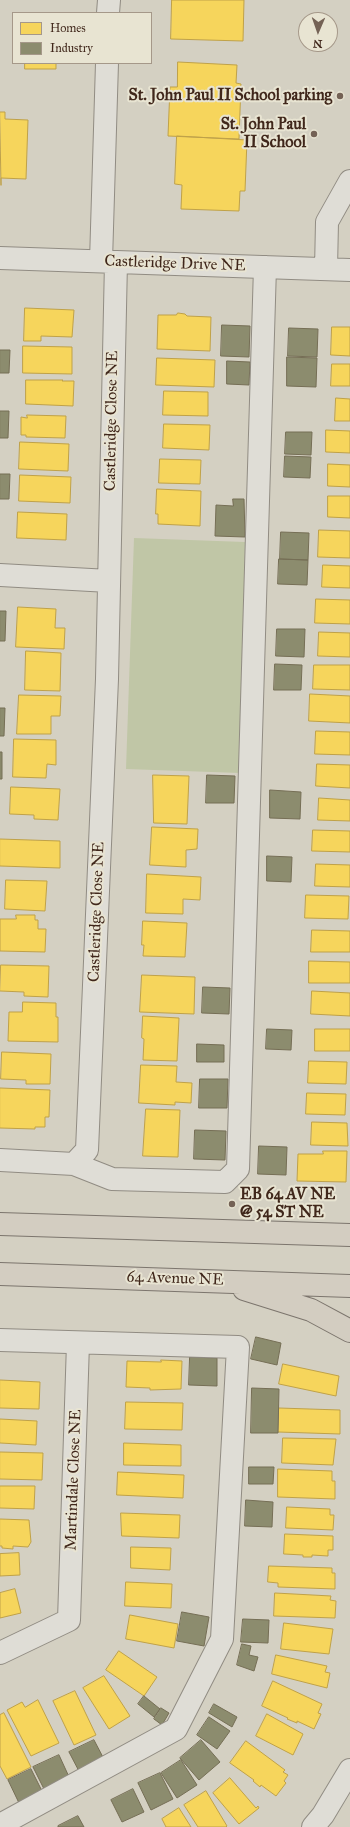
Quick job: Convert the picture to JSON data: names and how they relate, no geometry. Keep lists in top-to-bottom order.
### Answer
{
  "streets": {
    "main road": ["64 Avenue NE"],
    "street": ["Castleridge Drive NE", "Castleridge Close NE", "Martindale Close NE"]
  },
  "crossings": [
    ["Castleridge Drive NE", "Castleridge Close NE"]
  ],
  "places": ["St. John Paul II School parking", "St. John Paul II School", "EB 64 AV NE @ 54 ST NE"],
  "legend": ["Homes", "Industry"],
  "north": "bottom"
}
